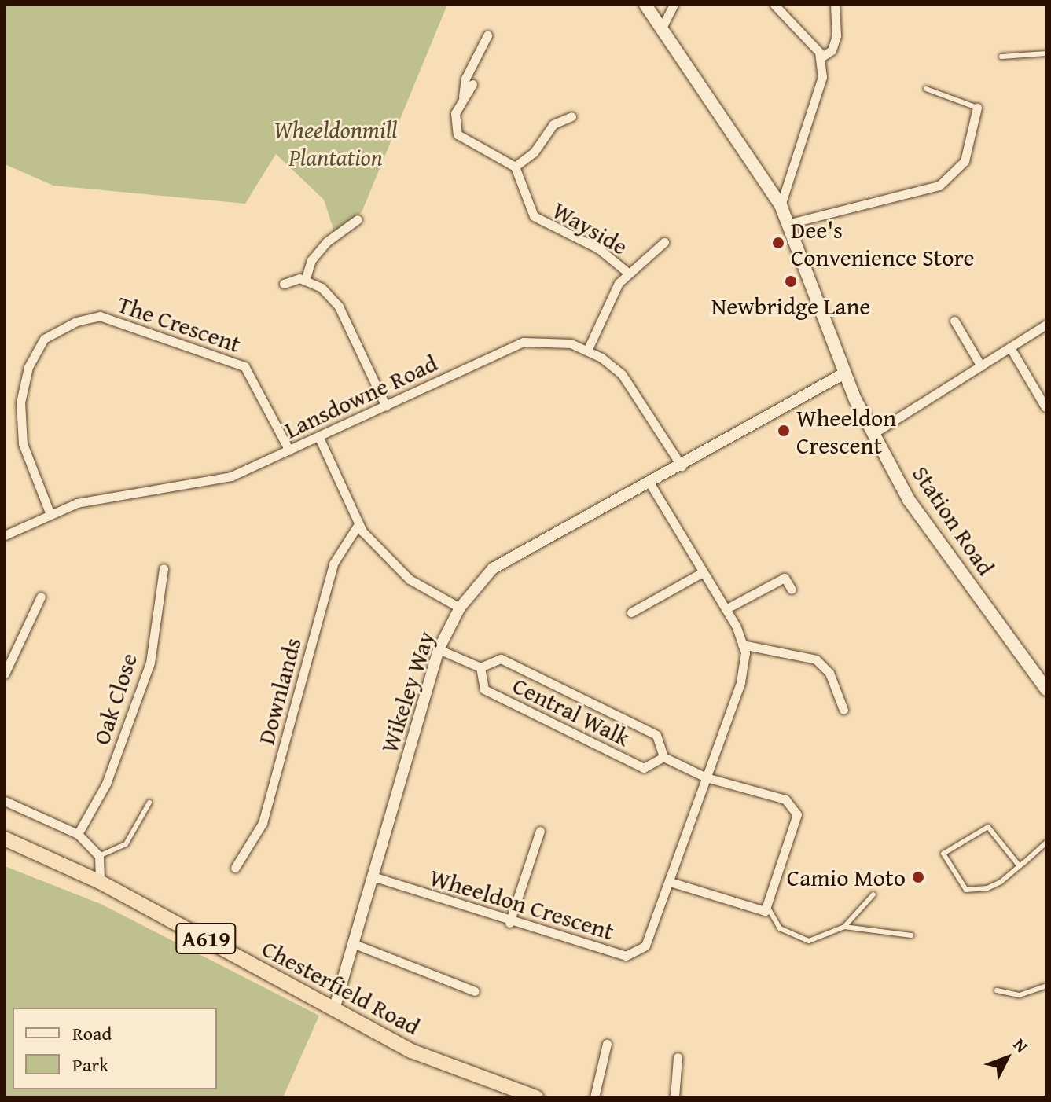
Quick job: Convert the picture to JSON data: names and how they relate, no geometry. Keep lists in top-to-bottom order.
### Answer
{
  "streets": {
    "highway": ["A619", "Chesterfield Road"],
    "main road": ["Station Road"],
    "street": [
      "Wayside",
      "The Crescent",
      "Lansdowne Road",
      "Downlands",
      "Wikeley Way",
      "Oak Close",
      "Central Walk",
      "Wheeldon Crescent"
    ]
  },
  "crossings": [
    ["Wayside", "Lansdowne Road"],
    ["The Crescent", "Lansdowne Road"],
    ["Lansdowne Road", "Wikeley Way"],
    ["Station Road", "Wikeley Way"],
    ["Wikeley Way", "Wheeldon Crescent"],
    ["Wikeley Way", "Chesterfield Road"]
  ],
  "parks": ["Wheeldonmill Plantation"],
  "places": [
    "Dee's Convenience Store",
    "Newbridge Lane",
    "Wheeldon Crescent",
    "Camio Moto"
  ],
  "legend": ["Road", "Park"],
  "north": "top right"
}
